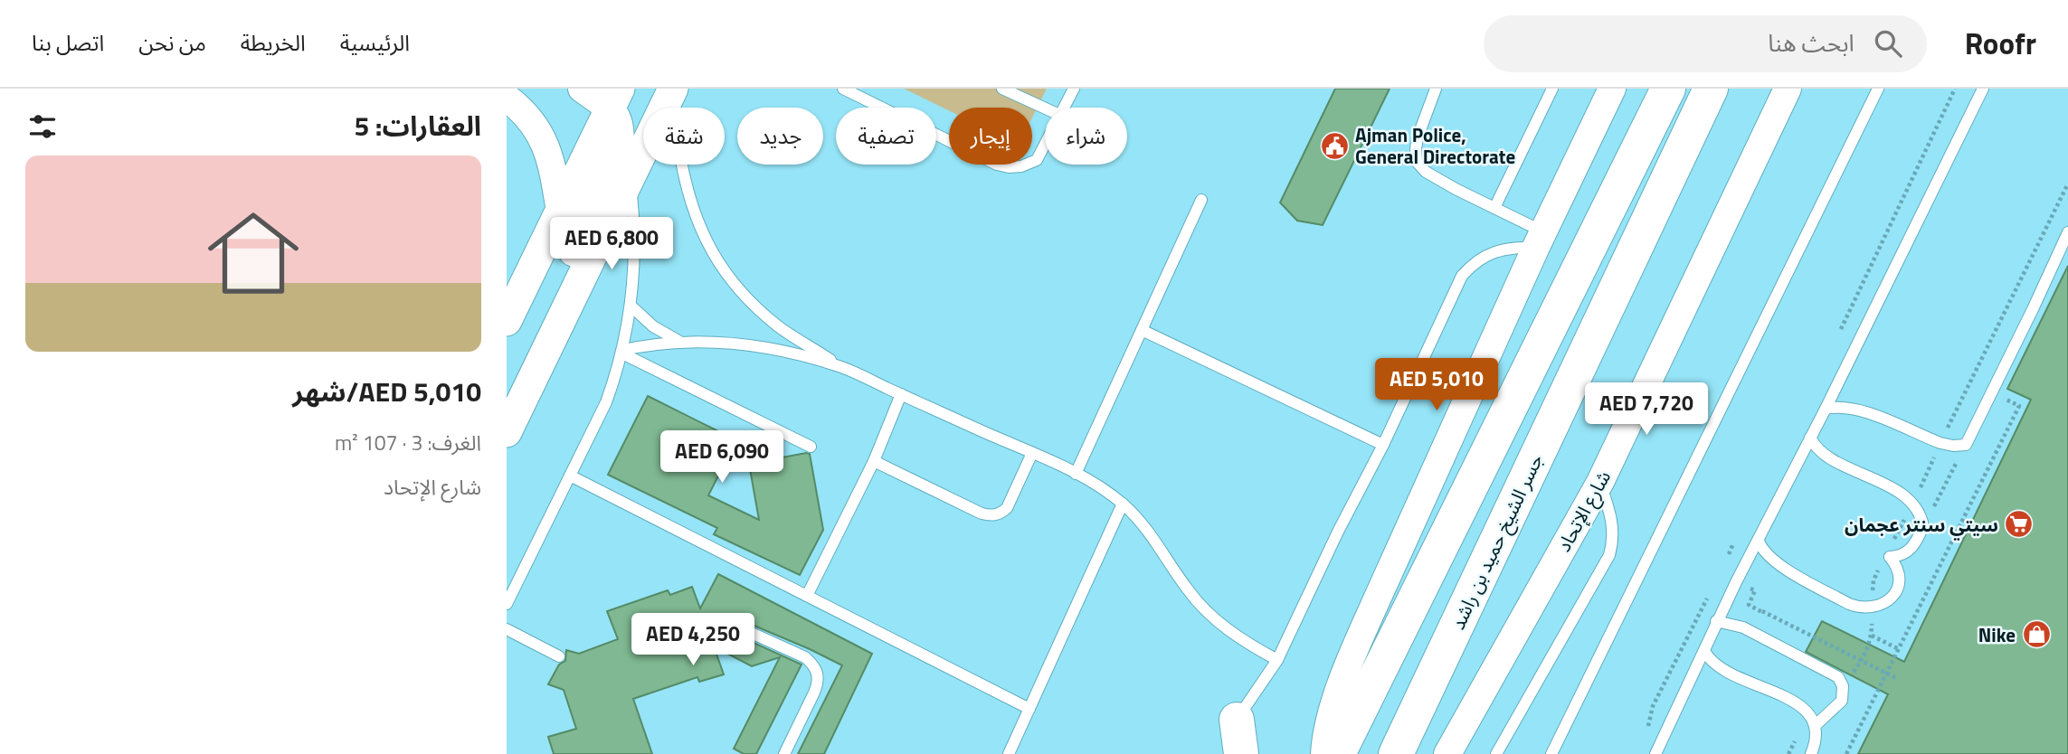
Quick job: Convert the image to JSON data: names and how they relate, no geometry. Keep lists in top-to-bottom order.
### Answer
{
  "streets": {
    "highway": ["جسر الشيخ حميد بن راشد"],
    "street": ["شارع الإتحاد"]
  },
  "places": {
    "public building": ["Ajman Police, General Directorate"],
    "supermarket": ["سيتي سنتر عجمان"],
    "shop": ["Nike"]
  },
  "page": {
    "header": "Roofr",
    "search": "ابحث هنا",
    "nav": [
      "الرئيسية",
      "الخريطة",
      "من نحن",
      "اتصل بنا"
    ],
    "heading": "العقارات: 5",
    "chip": [
      "شراء",
      "إيجار",
      "تصفية",
      "جديد",
      "شقة"
    ],
    "list": [
      {
        "name": "AED 5,010/شهر",
        "note": "الغرف: 3 · 107 m² · شارع الإتحاد"
      }
    ],
    "price": [
      "AED 6,800",
      "AED 5,010",
      "AED 7,720",
      "AED 6,090",
      "AED 4,250"
    ]
  }
}
